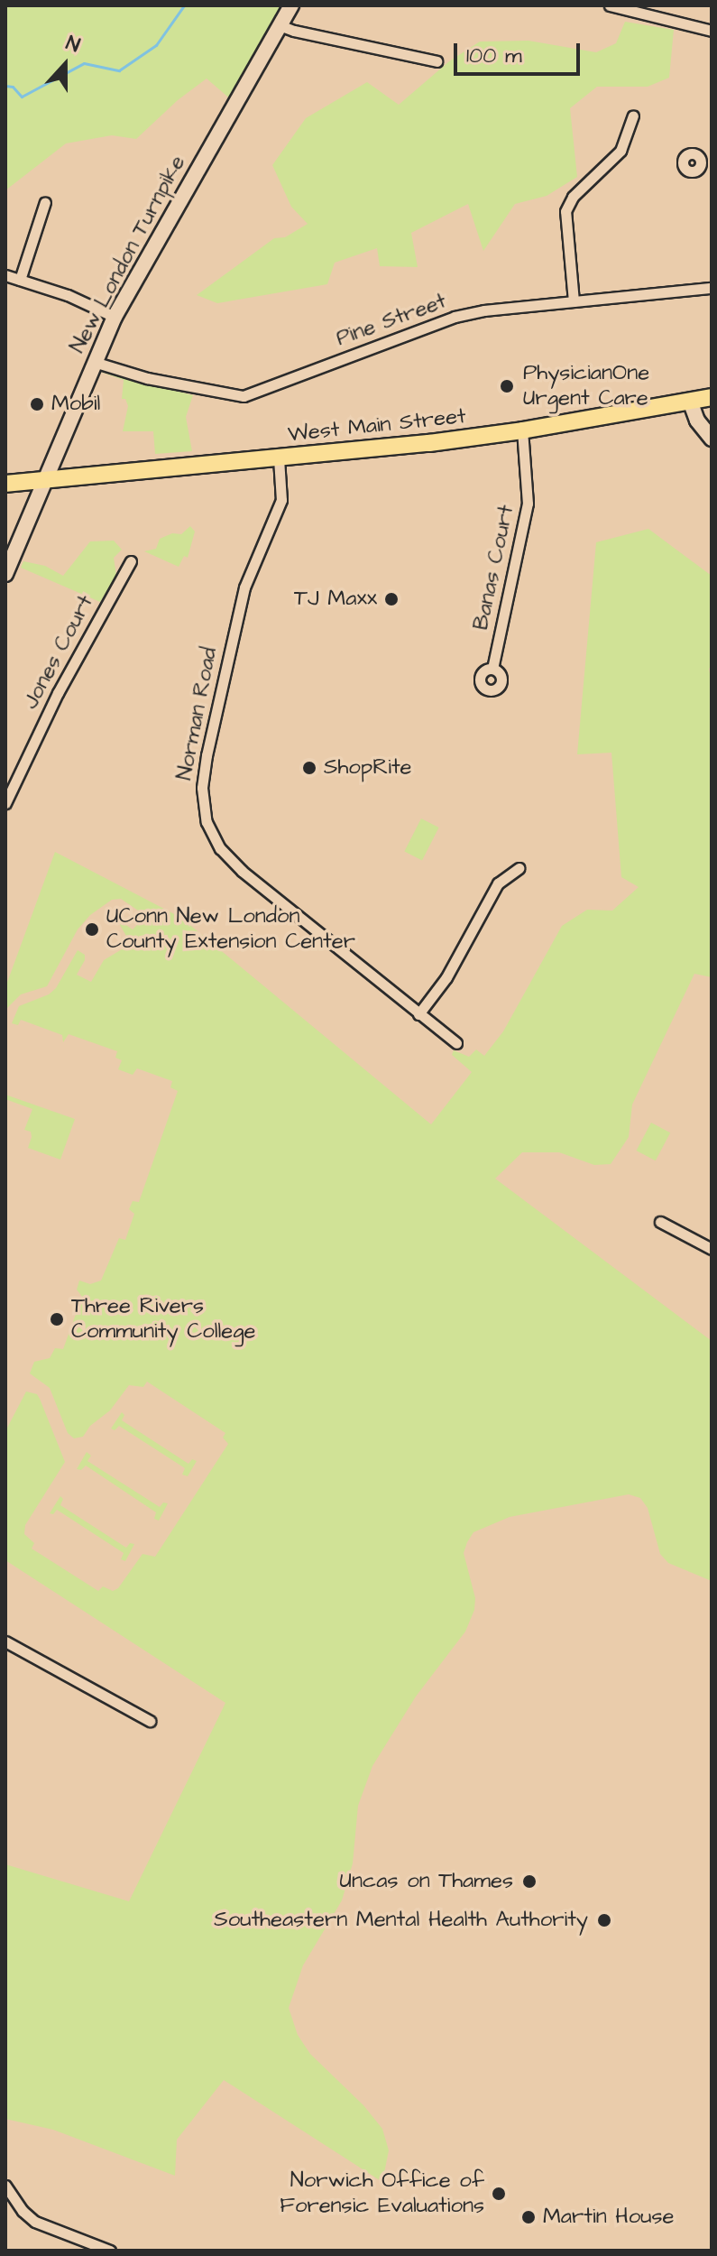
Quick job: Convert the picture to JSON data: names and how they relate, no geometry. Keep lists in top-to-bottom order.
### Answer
{
  "streets": {
    "main road": ["New London Turnpike", "West Main Street"],
    "street": [
      "Pine Street",
      "Banas Court",
      "Jones Court",
      "Norman Road"
    ]
  },
  "crossings": [
    ["New London Turnpike", "Pine Street"],
    ["New London Turnpike", "West Main Street"],
    ["West Main Street", "Banas Court"],
    ["West Main Street", "Norman Road"]
  ],
  "places": [
    "PhysicianOne Urgent Care",
    "Mobil",
    "TJ Maxx",
    "ShopRite",
    "UConn New London County Extension Center",
    "Three Rivers Community College",
    "Uncas on Thames",
    "Southeastern Mental Health Authority",
    "Norwich Office of Forensic Evaluations",
    "Martin House"
  ],
  "scale_bar": "100 m",
  "north": "top"
}
